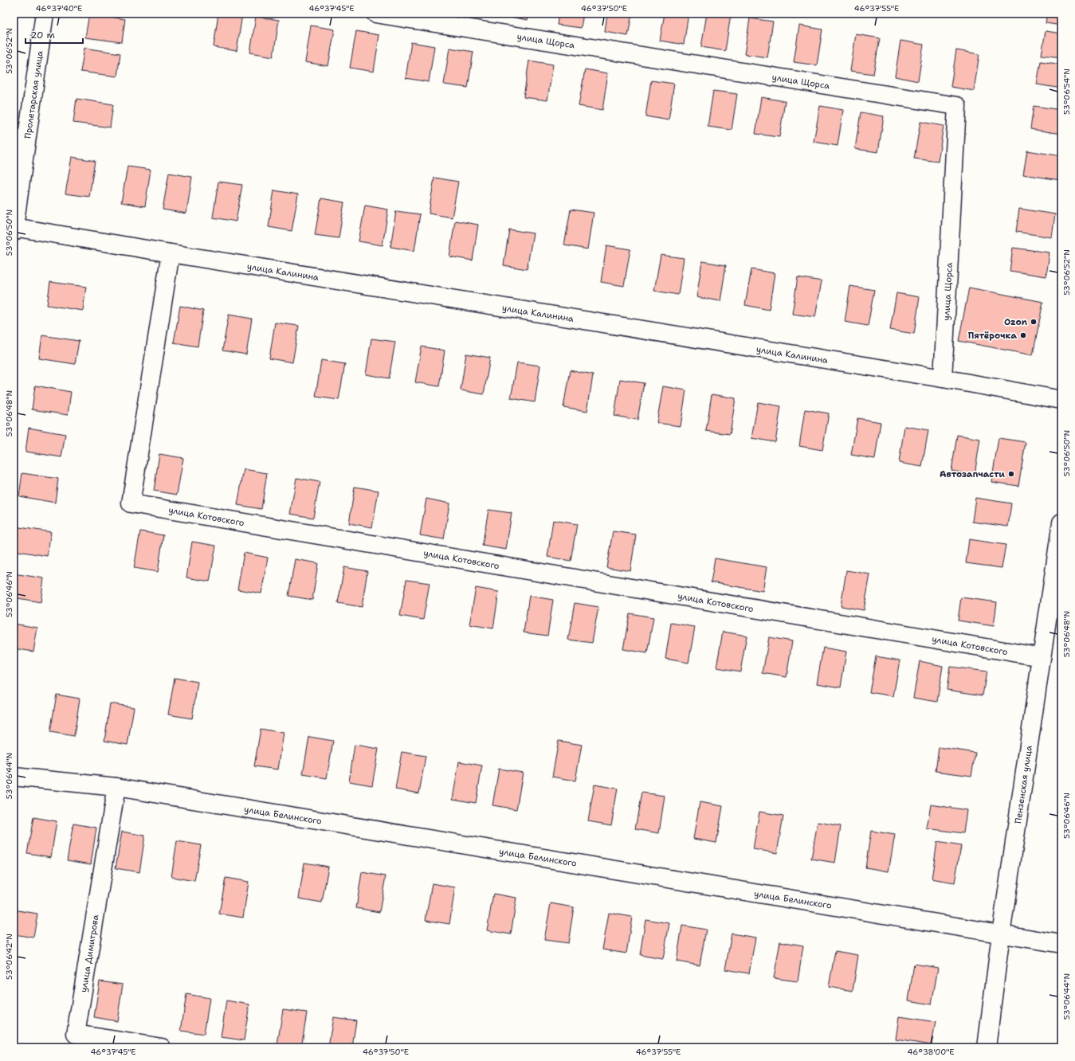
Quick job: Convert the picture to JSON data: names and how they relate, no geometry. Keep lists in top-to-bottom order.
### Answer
{
  "streets": {
    "street": [
      "улица Щорса",
      "Пролетарская улица",
      "улица Калинина",
      "улица Котовского",
      "Пензенская улица",
      "улица Белинского",
      "улица Димитрова"
    ]
  },
  "crossings": [
    ["улица Щорса", "улица Калинина"],
    ["Пролетарская улица", "улица Калинина"],
    ["улица Калинина", "улица Котовского"],
    ["улица Котовского", "Пензенская улица"],
    ["Пензенская улица", "улица Белинского"],
    ["улица Белинского", "улица Димитрова"]
  ],
  "places": ["Ozon", "Пятёрочка", "Автозапчасти"],
  "scale_bar": "20 m",
  "coordinates": [
    "46°37'40\"E",
    "46°37'45\"E",
    "46°37'50\"E",
    "46°37'55\"E",
    "53°06'52\"N",
    "53°06'54\"N",
    "53°06'50\"N",
    "53°06'48\"N",
    "53°06'46\"N",
    "53°06'44\"N",
    "53°06'42\"N",
    "46°38'00\"E"
  ]
}
